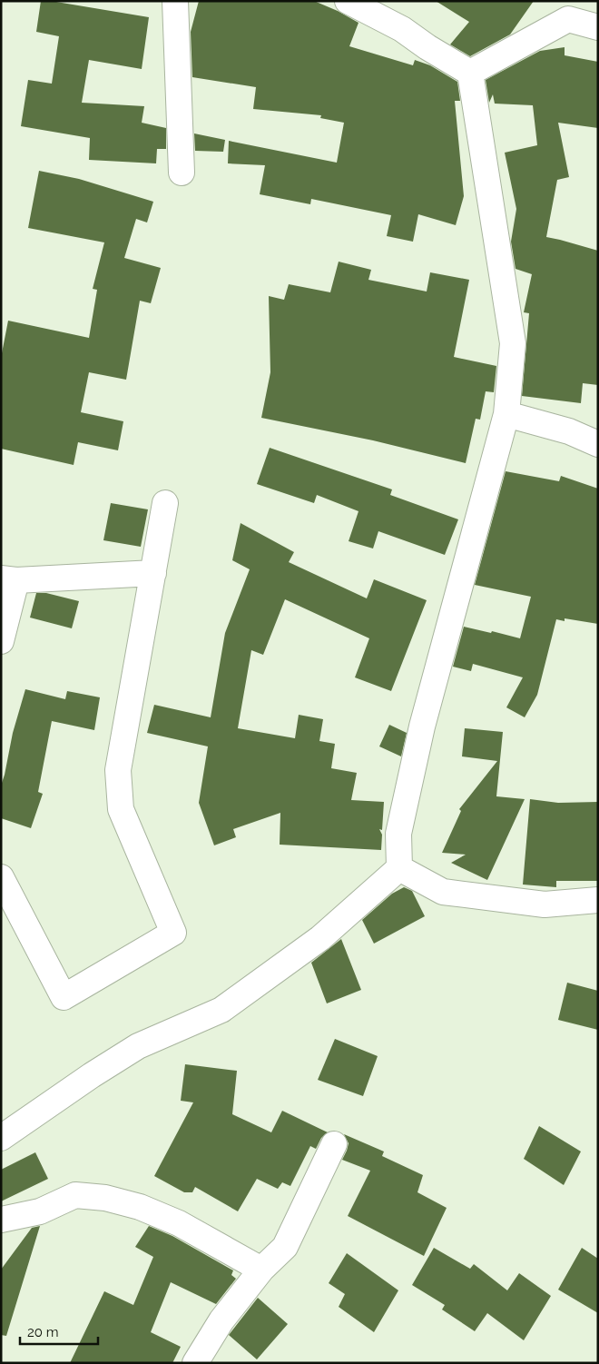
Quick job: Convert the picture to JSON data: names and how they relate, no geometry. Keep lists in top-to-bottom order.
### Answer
{
  "scale_bar": "20 m"
}
